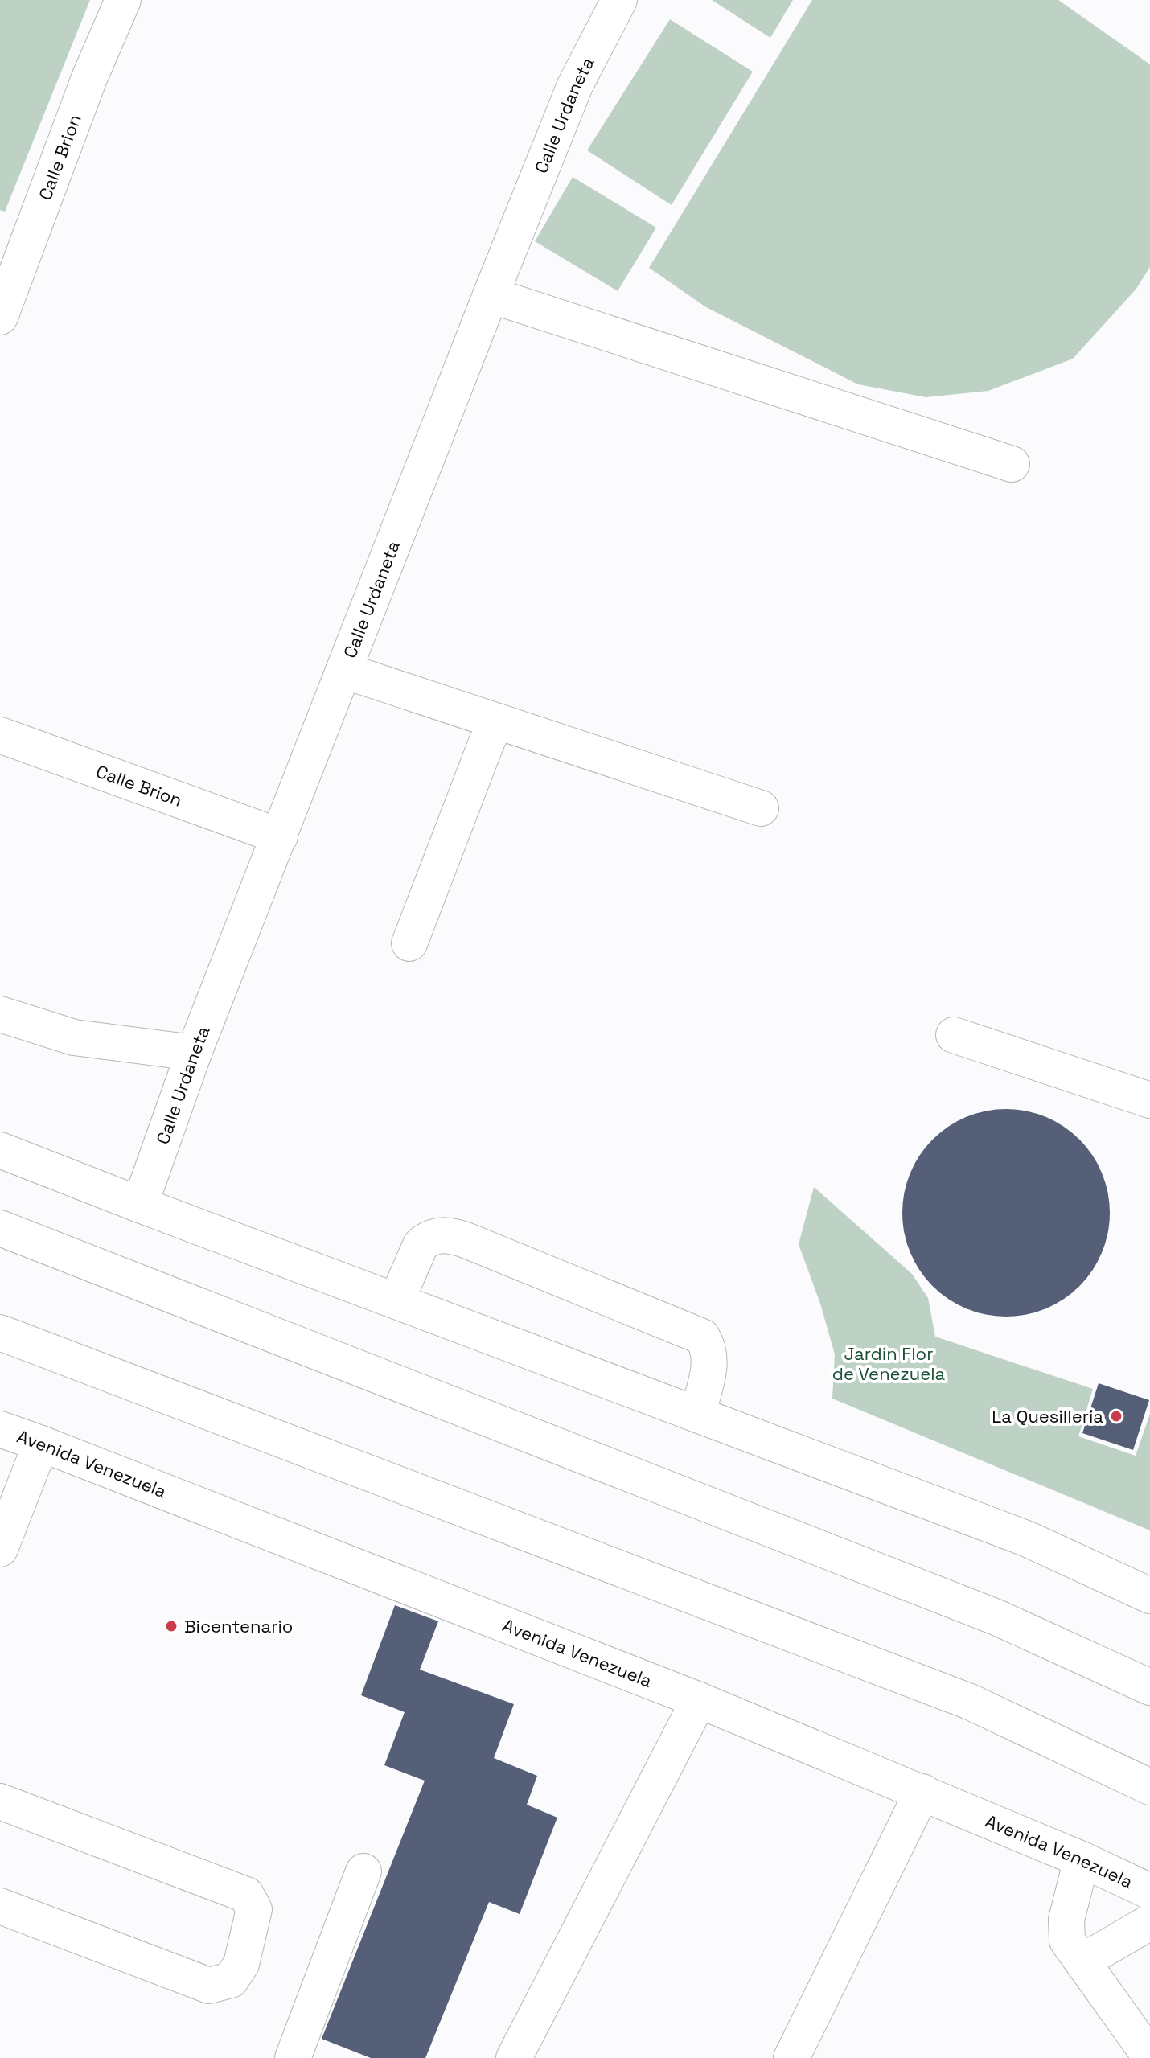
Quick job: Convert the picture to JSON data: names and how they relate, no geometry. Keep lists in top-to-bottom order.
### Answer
{
  "streets": {
    "street": ["Calle Urdaneta", "Calle Brion", "Avenida Venezuela"]
  },
  "crossings": [
    ["Calle Urdaneta", "Calle Brion"]
  ],
  "parks": ["Jardin Flor de Venezuela"],
  "places": ["La Quesilleria", "Bicentenario"]
}
